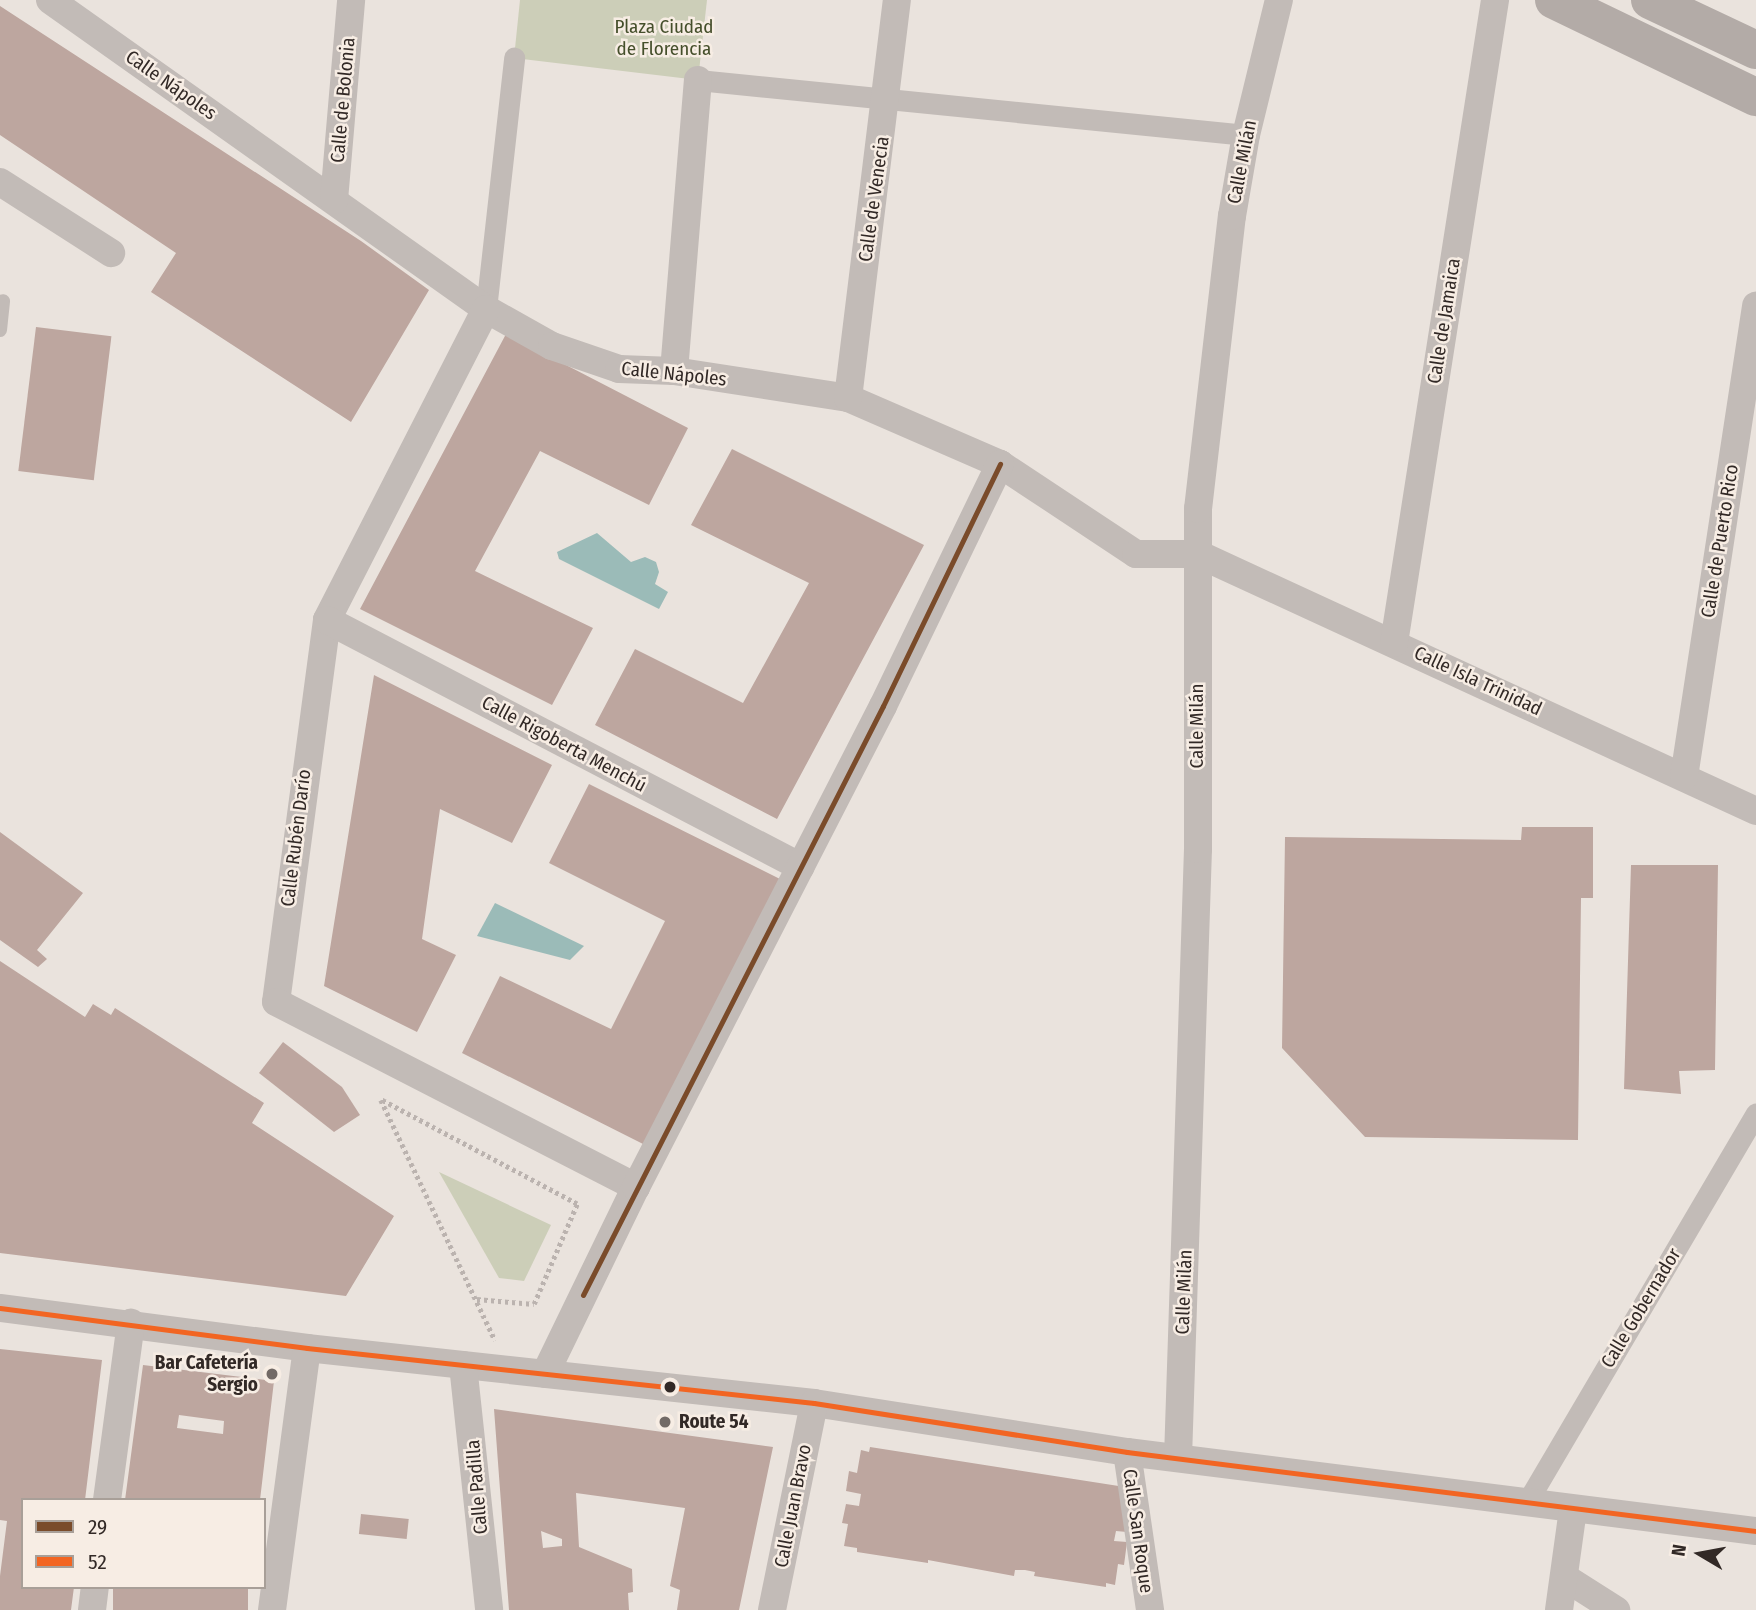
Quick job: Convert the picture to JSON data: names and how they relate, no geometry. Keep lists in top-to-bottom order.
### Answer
{
  "streets": {
    "street": [
      "Calle Nápoles",
      "Calle de Bolonia",
      "Calle Milán",
      "Calle de Venecia",
      "Calle de Jamaica",
      "Calle de Puerto Rico",
      "Calle Isla Trinidad",
      "Calle Rigoberta Menchú",
      "Calle Rubén Darío",
      "Calle Gobernador",
      "Calle Padilla",
      "Calle Juan Bravo",
      "Calle San Roque"
    ]
  },
  "crossings": [
    ["Calle Nápoles", "Calle de Bolonia"],
    ["Calle Nápoles", "Calle Milán"],
    ["Calle Nápoles", "Calle de Venecia"],
    ["Calle Nápoles", "Calle Isla Trinidad"],
    ["Calle Nápoles", "Calle Rubén Darío"],
    ["Calle Milán", "Calle Isla Trinidad"],
    ["Calle de Jamaica", "Calle Isla Trinidad"],
    ["Calle de Puerto Rico", "Calle Isla Trinidad"],
    ["Calle Rigoberta Menchú", "Calle Rubén Darío"]
  ],
  "parks": ["Plaza Ciudad de Florencia"],
  "places": ["Bar Cafetería Sergio", "Route 54"],
  "lines": ["transit line 29", "transit line 52"],
  "legend": ["29", "52"],
  "north": "left"
}
